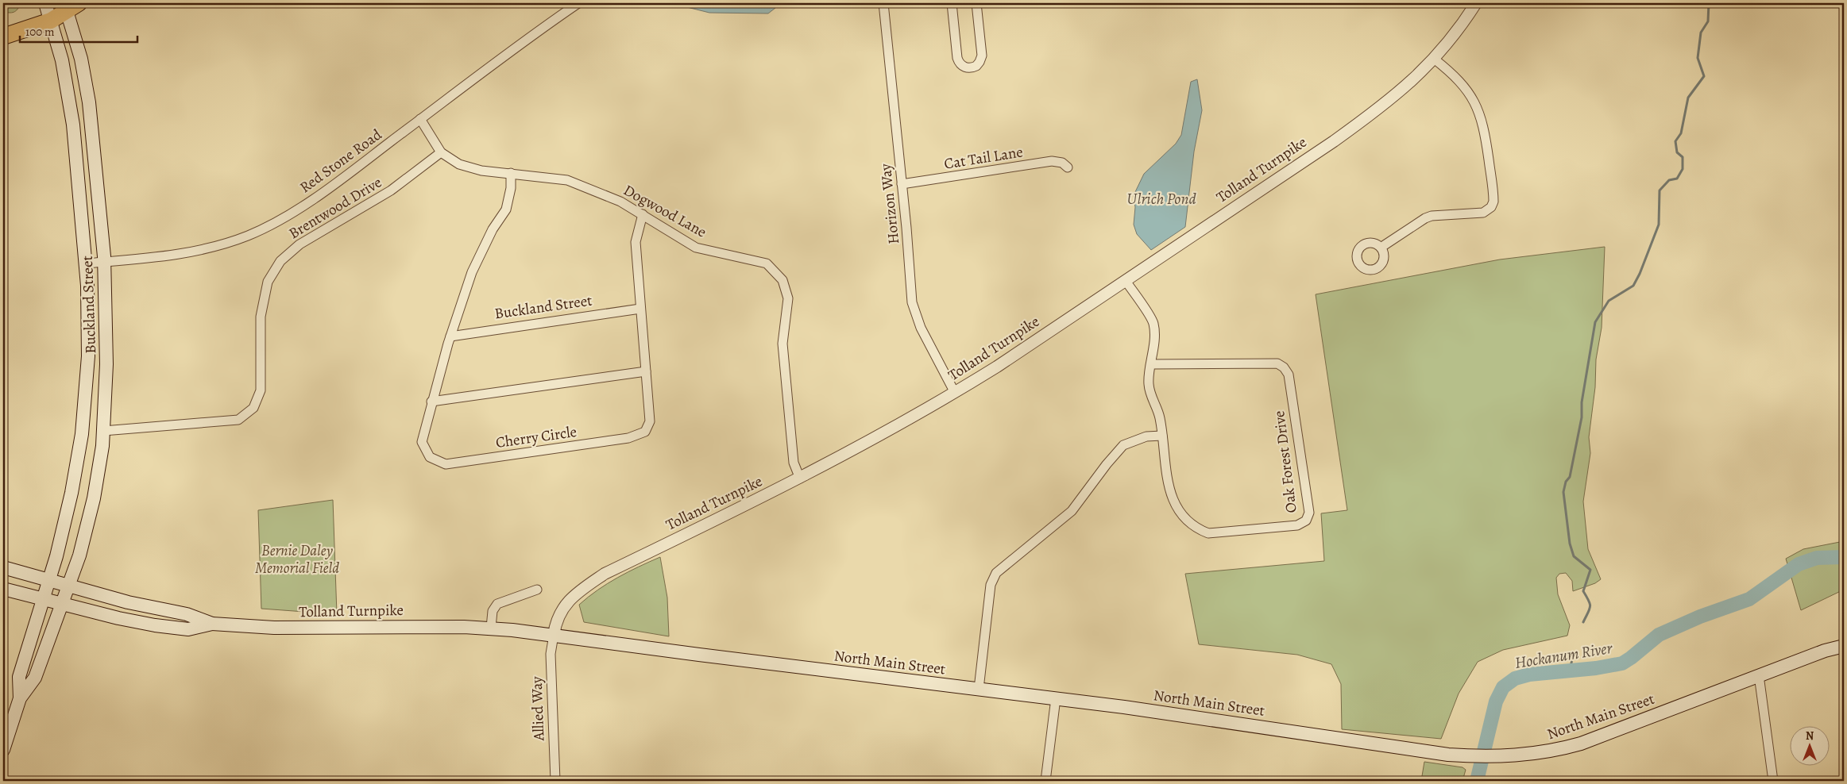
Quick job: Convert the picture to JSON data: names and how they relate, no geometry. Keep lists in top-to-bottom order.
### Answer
{
  "streets": {
    "main road": ["Tolland Turnpike", "Buckland Street", "North Main Street"],
    "street": [
      "Cat Tail Lane",
      "Red Stone Road",
      "Horizon Way",
      "Brentwood Drive",
      "Dogwood Lane",
      "Cherry Circle",
      "Oak Forest Drive",
      "Allied Way"
    ]
  },
  "crossings": [
    ["Cat Tail Lane", "Horizon Way"],
    ["Red Stone Road", "Dogwood Lane"],
    ["Red Stone Road", "Buckland Street"],
    ["Tolland Turnpike", "Horizon Way"],
    ["Tolland Turnpike", "Dogwood Lane"],
    ["Tolland Turnpike", "Buckland Street"],
    ["Tolland Turnpike", "Oak Forest Drive"],
    ["Tolland Turnpike", "North Main Street"],
    ["Tolland Turnpike", "Allied Way"],
    ["Brentwood Drive", "Dogwood Lane"],
    ["Brentwood Drive", "Buckland Street"],
    ["Dogwood Lane", "Cherry Circle"],
    ["Buckland Street", "Cherry Circle"],
    ["North Main Street", "Allied Way"]
  ],
  "water": ["Ulrich Pond", "Hockanum River"],
  "parks": ["Bernie Daley Memorial Field"],
  "scale_bar": "100 m",
  "north": "top"
}
